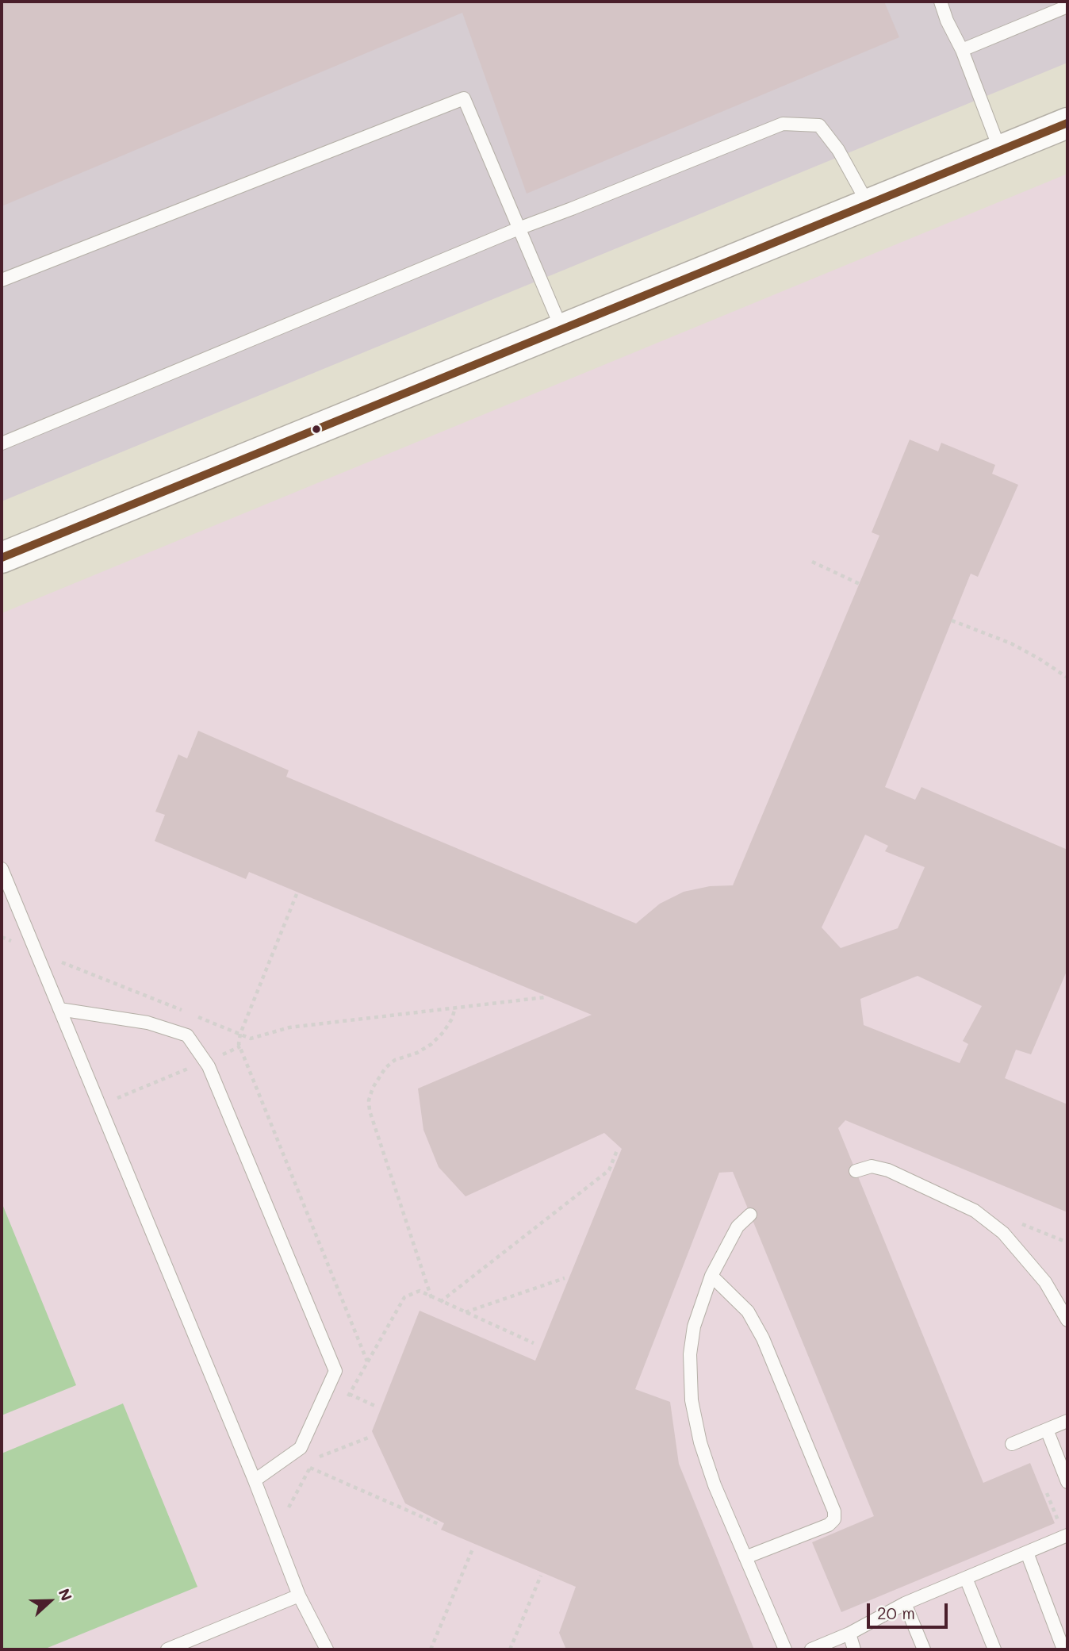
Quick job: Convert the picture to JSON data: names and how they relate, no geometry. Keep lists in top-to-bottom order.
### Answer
{
  "scale_bar": "20 m",
  "north": "right"
}
